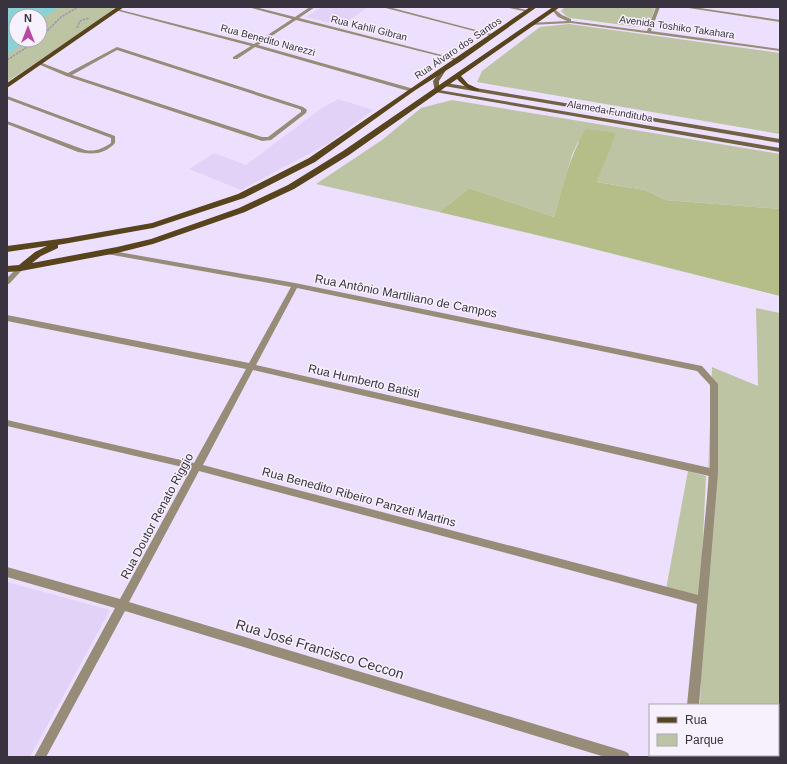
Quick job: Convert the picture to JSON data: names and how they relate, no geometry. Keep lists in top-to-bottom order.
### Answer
{
  "streets": {
    "main road": ["Rua Álvaro dos Santos", "Alameda Fundituba"],
    "street": [
      "Avenida Toshiko Takahara",
      "Rua Kahlil Gibran",
      "Rua Benedito Narezzi",
      "Rua Antônio Martiliano de Campos",
      "Rua Humberto Batisti",
      "Rua Benedito Ribeiro Panzeti Martins",
      "Rua Doutor Renato Riggio",
      "Rua José Francisco Ceccon"
    ]
  },
  "crossings": [
    ["Rua Kahlil Gibran", "Rua Álvaro dos Santos"],
    ["Rua Benedito Narezzi", "Rua Álvaro dos Santos"],
    ["Rua Antônio Martiliano de Campos", "Rua Humberto Batisti"],
    ["Rua Antônio Martiliano de Campos", "Rua Doutor Renato Riggio"],
    ["Rua Humberto Batisti", "Rua Doutor Renato Riggio"],
    ["Rua Benedito Ribeiro Panzeti Martins", "Rua Doutor Renato Riggio"],
    ["Rua Doutor Renato Riggio", "Rua José Francisco Ceccon"]
  ],
  "legend": ["Rua", "Parque"],
  "north": "top"
}
